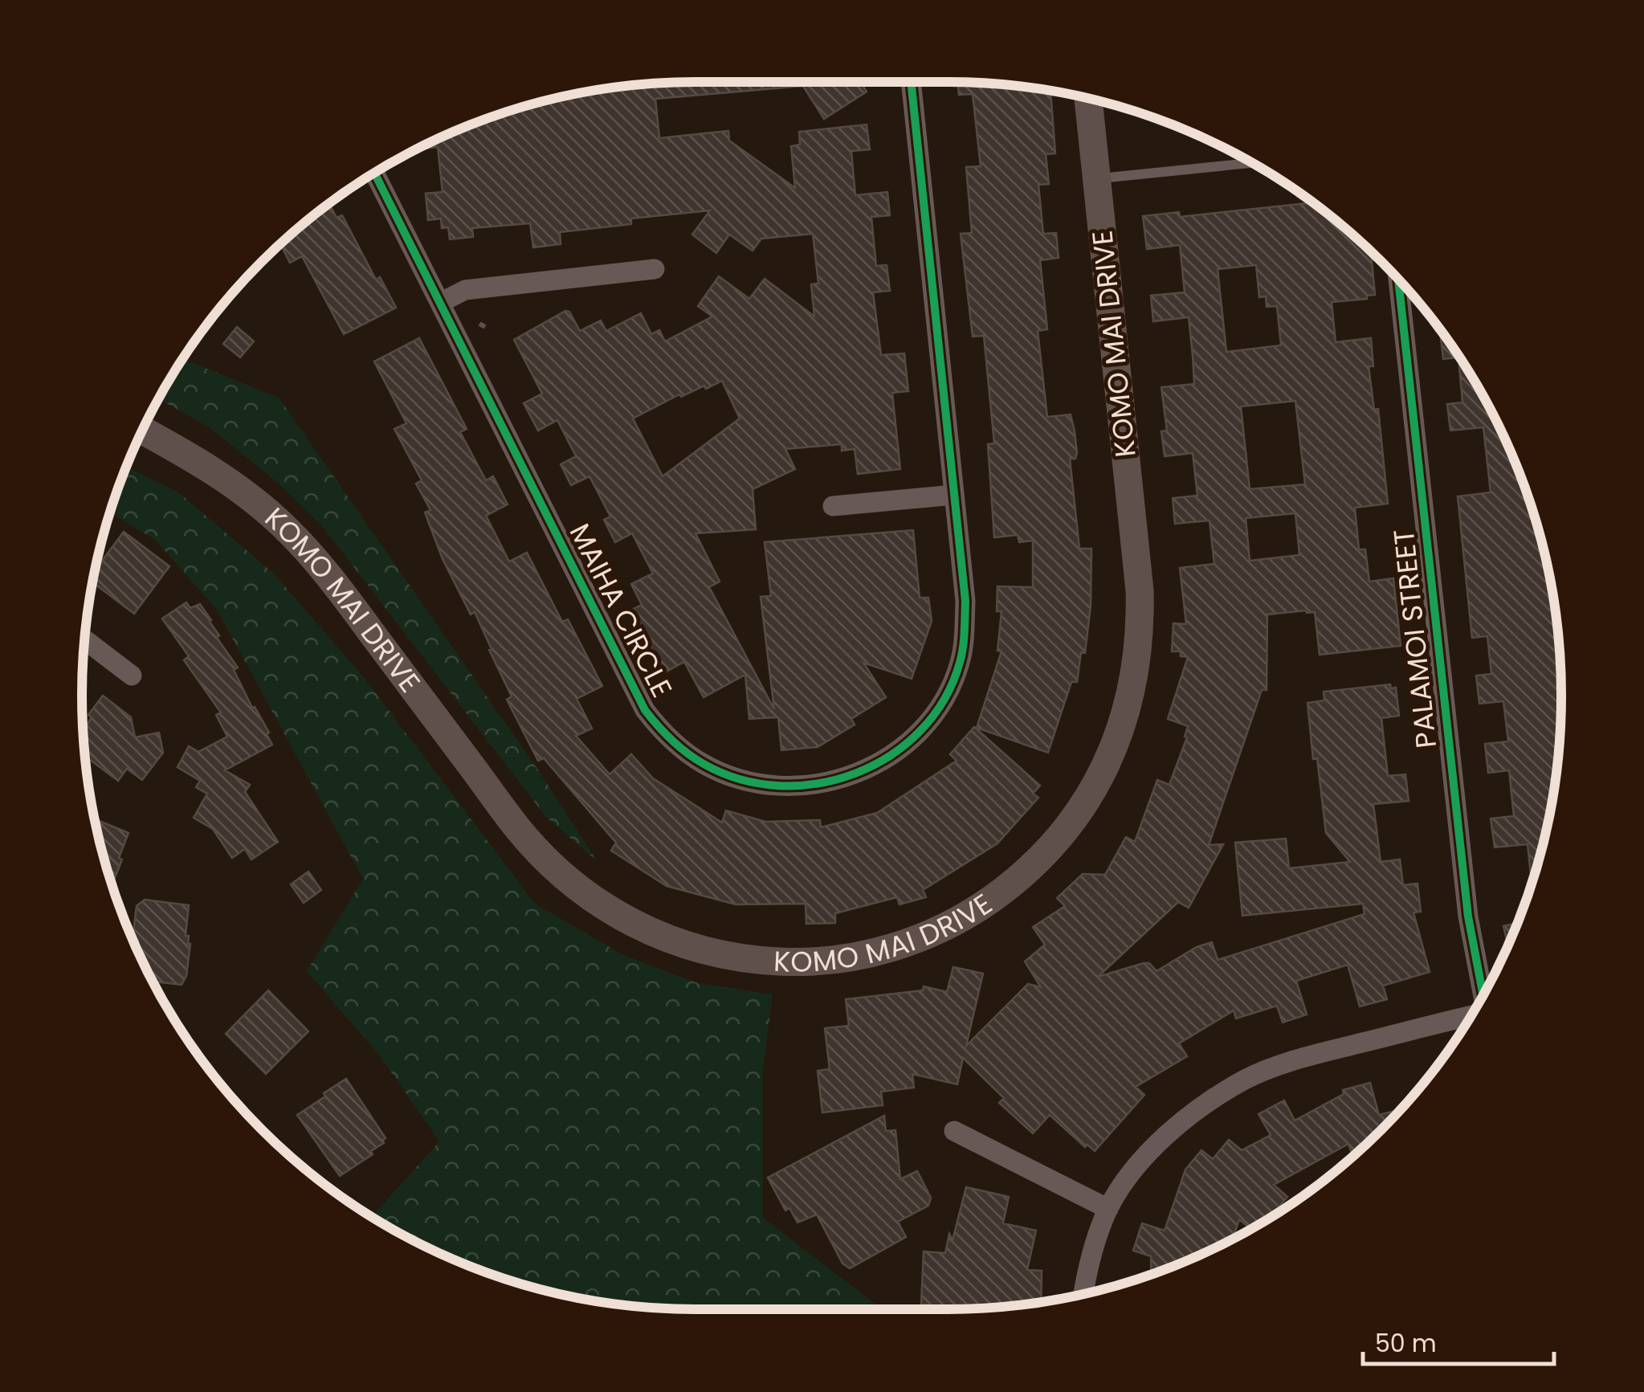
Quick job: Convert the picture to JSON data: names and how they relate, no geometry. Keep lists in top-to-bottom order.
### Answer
{
  "streets": {
    "main road": ["KOMO MAI DRIVE"],
    "street": ["MAIHA CIRCLE", "PALAMOI STREET"]
  },
  "scale_bar": "50 m"
}
